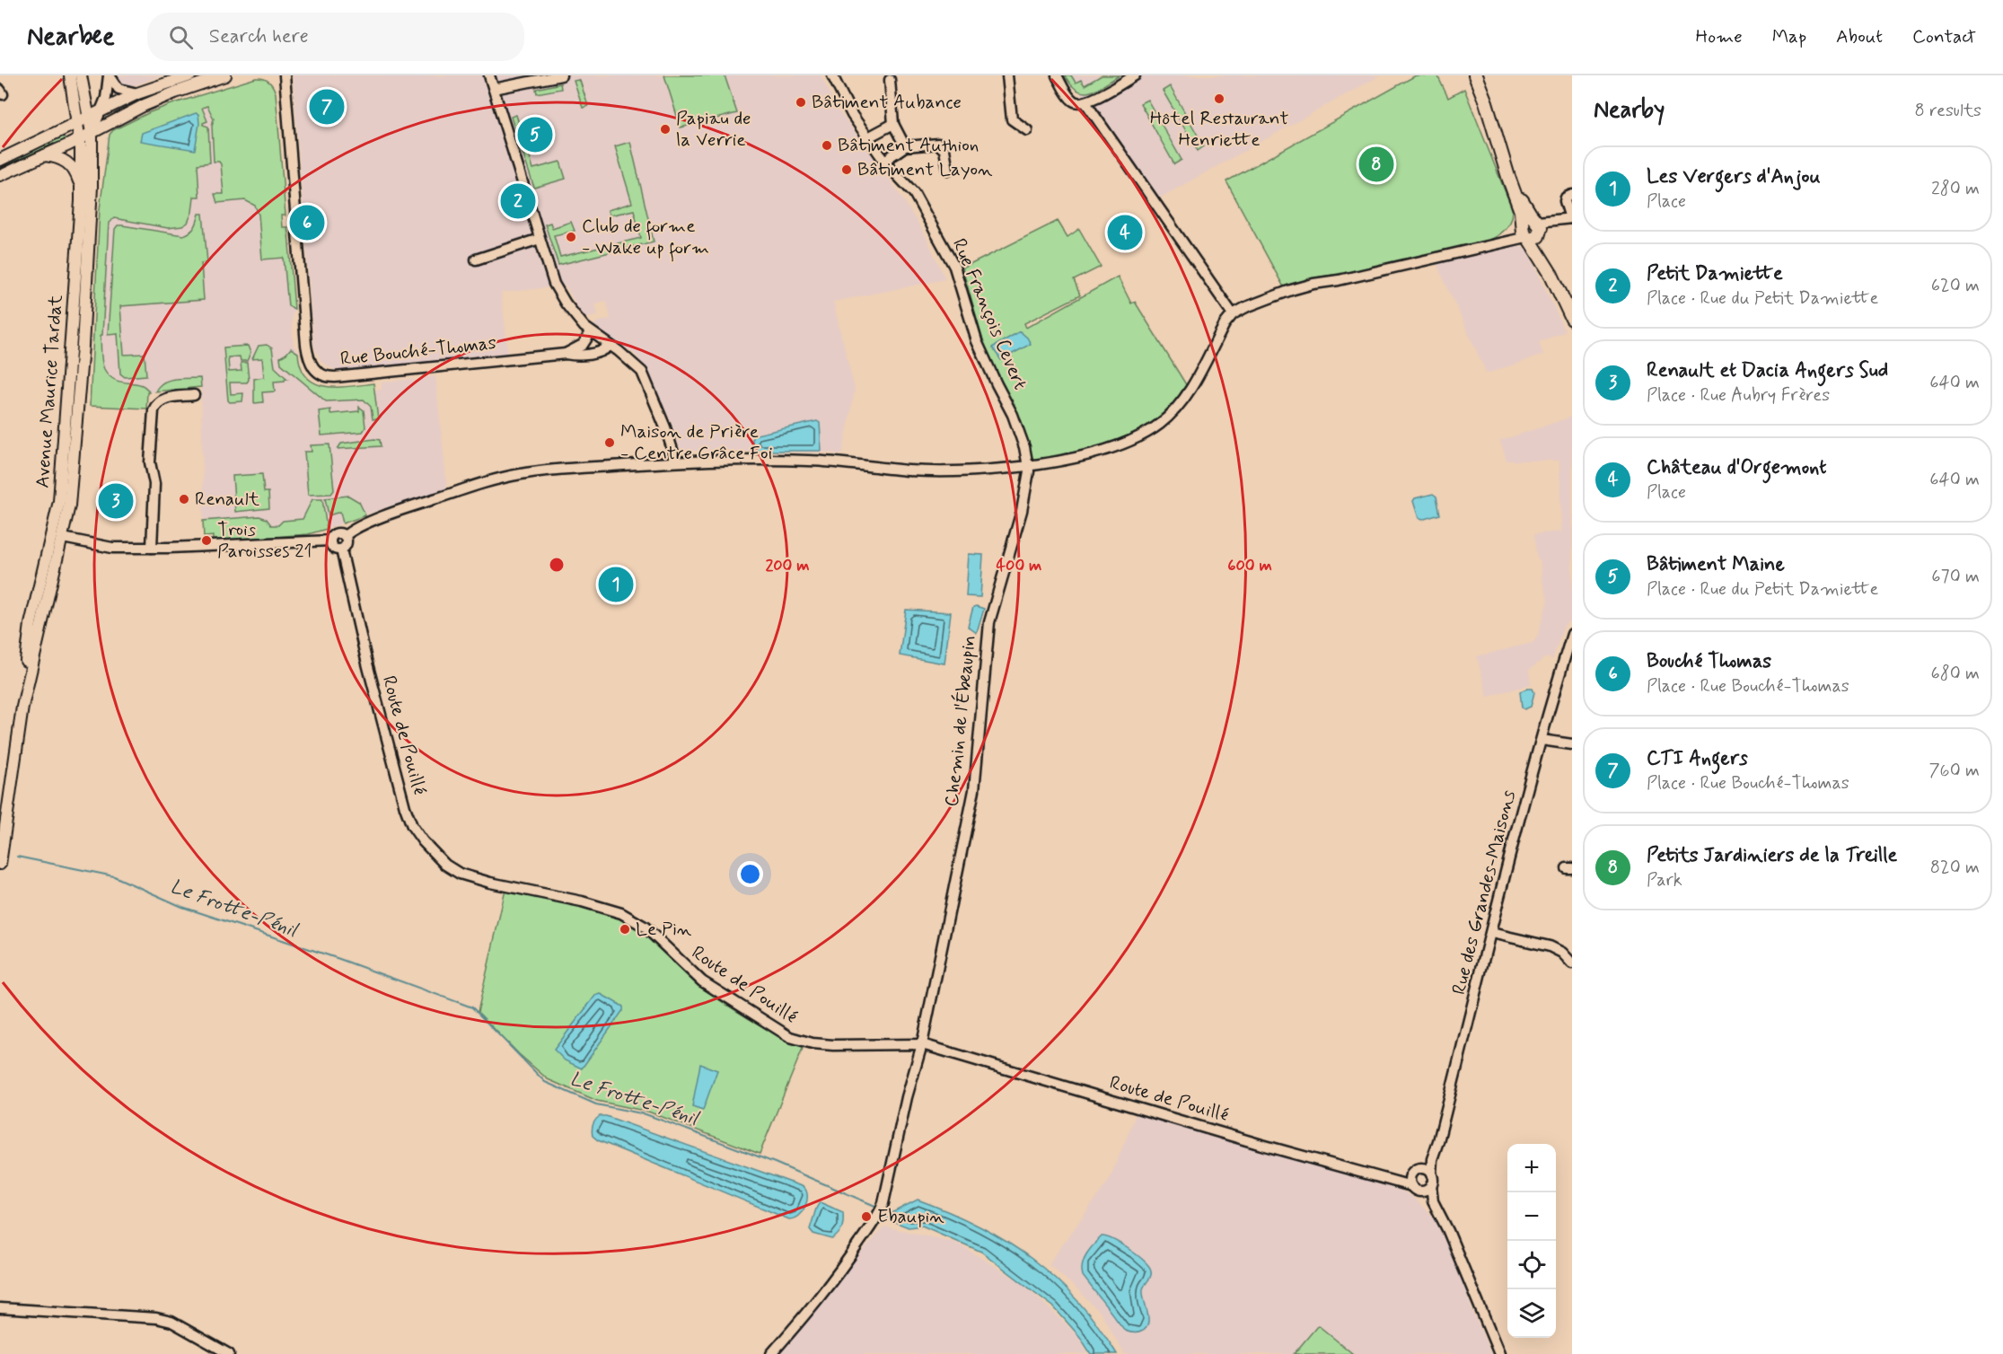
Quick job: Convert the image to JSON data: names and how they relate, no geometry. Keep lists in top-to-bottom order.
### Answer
{
  "streets": {
    "street": [
      "Rue François Cevert",
      "Rue Bouché-Thomas",
      "Avenue Maurice Tardat",
      "Chemin de l'Ébeaupin",
      "Route de Pouillé",
      "Rue des Grandes-Maisons"
    ]
  },
  "crossings": [
    ["Rue François Cevert", "Chemin de l'Ébeaupin"],
    ["Chemin de l'Ébeaupin", "Route de Pouillé"]
  ],
  "water": ["Le Frotte-Pénil"],
  "places": [
    "Hôtel Restaurant Henriette",
    "Bâtiment Aubance",
    "Papiau de la Verrie",
    "Bâtiment Authion",
    "Bâtiment Layon",
    "Club de forme - Wake up form",
    "Maison de Prière - Centre Grâce Foi",
    "Renault",
    "Trois Paroisses 21",
    "Le Pin",
    "Ebaupin"
  ],
  "page": {
    "header": "Nearbee",
    "search": "Search here",
    "nav": [
      "Home",
      "Map",
      "About",
      "Contact"
    ],
    "heading": ["Nearby", "8 results"],
    "pins": [
      "7",
      "5",
      "8",
      "2",
      "6",
      "4",
      "3",
      "1"
    ],
    "list": [
      {
        "mark": "1",
        "name": "Les Vergers d'Anjou",
        "note": "Place",
        "value": "280 m"
      },
      {
        "mark": "2",
        "name": "Petit Damiette",
        "note": "Place · Rue du Petit Damiette",
        "value": "620 m"
      },
      {
        "mark": "3",
        "name": "Renault et Dacia Angers Sud",
        "note": "Place · Rue Aubry Frères",
        "value": "640 m"
      },
      {
        "mark": "4",
        "name": "Château d'Orgemont",
        "note": "Place",
        "value": "640 m"
      },
      {
        "mark": "5",
        "name": "Bâtiment Maine",
        "note": "Place · Rue du Petit Damiette",
        "value": "670 m"
      },
      {
        "mark": "6",
        "name": "Bouché Thomas",
        "note": "Place · Rue Bouché-Thomas",
        "value": "680 m"
      },
      {
        "mark": "7",
        "name": "CTI Angers",
        "note": "Place · Rue Bouché-Thomas",
        "value": "760 m"
      },
      {
        "mark": "8",
        "name": "Petits Jardiniers de la Treille",
        "note": "Park",
        "value": "820 m"
      }
    ],
    "map_buttons": ["+", "−"]
  },
  "rings": ["200 m", "400 m", "600 m"]
}
